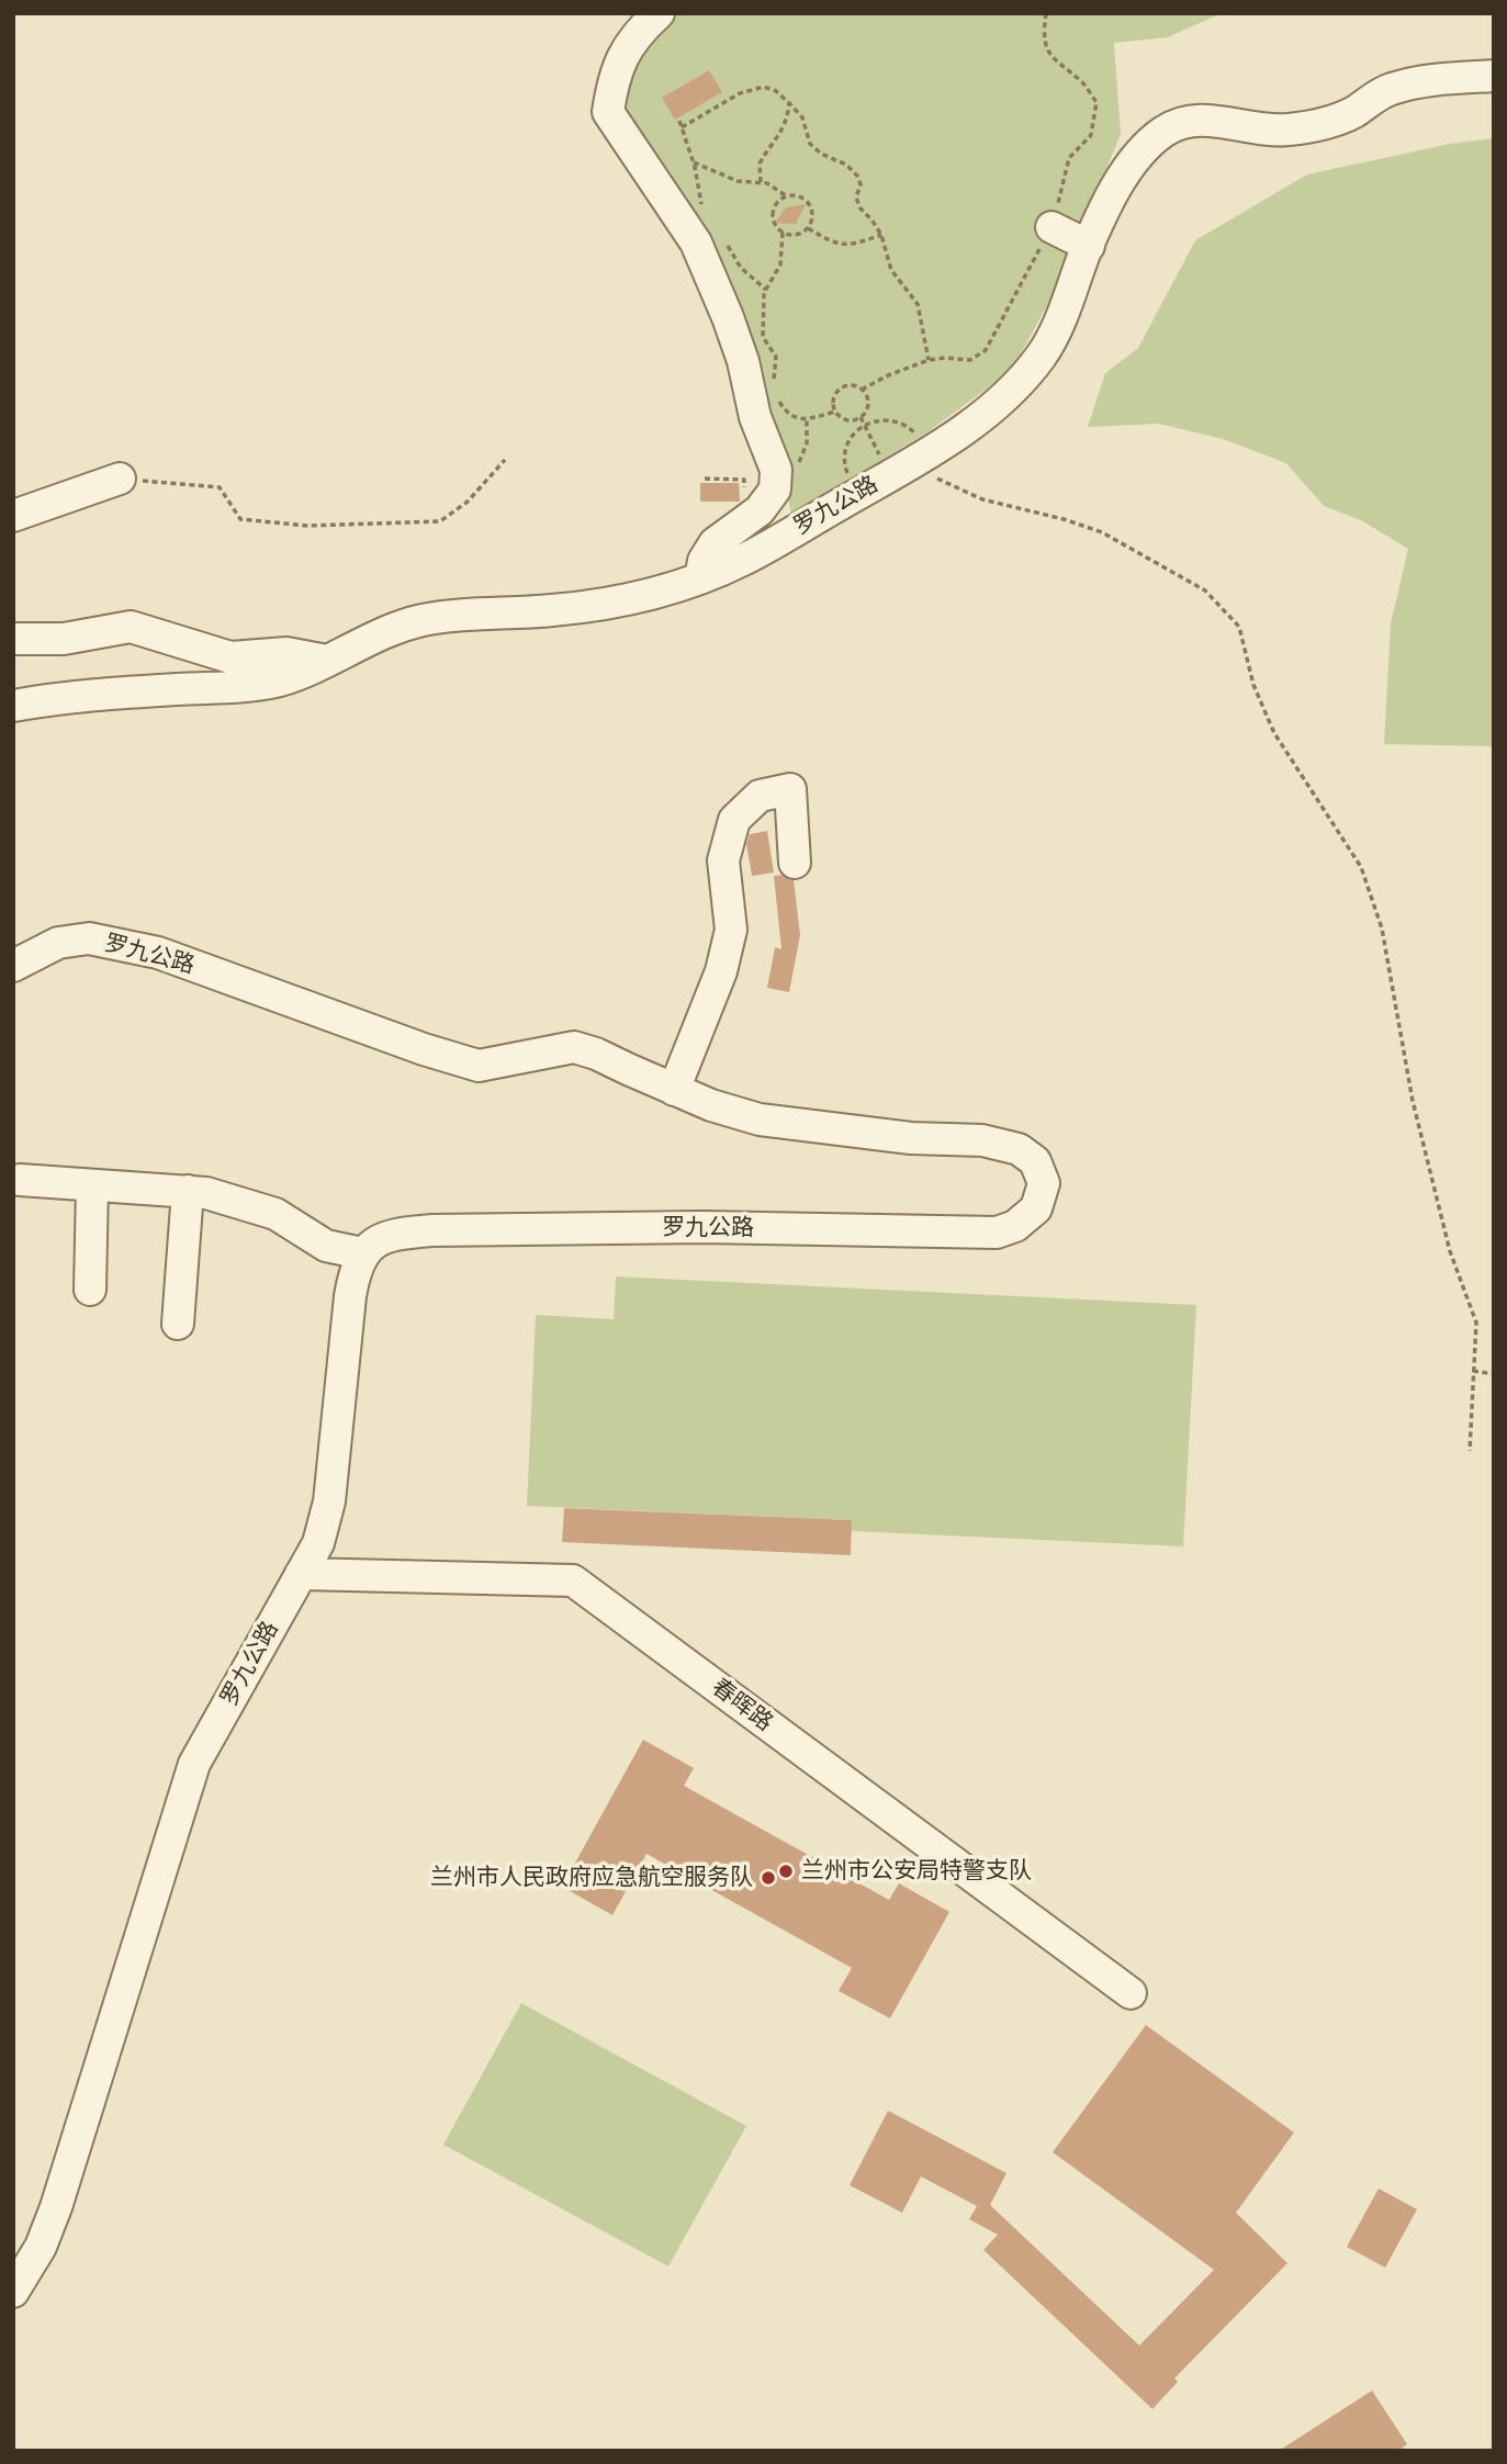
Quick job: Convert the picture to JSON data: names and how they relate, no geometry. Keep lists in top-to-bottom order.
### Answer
{
  "streets": {
    "street": ["罗九公路", "春晖路"]
  },
  "crossings": [
    ["罗九公路", "春晖路"]
  ],
  "places": ["兰州市公安局特警支队", "兰州市人民政府应急航空服务队"]
}
